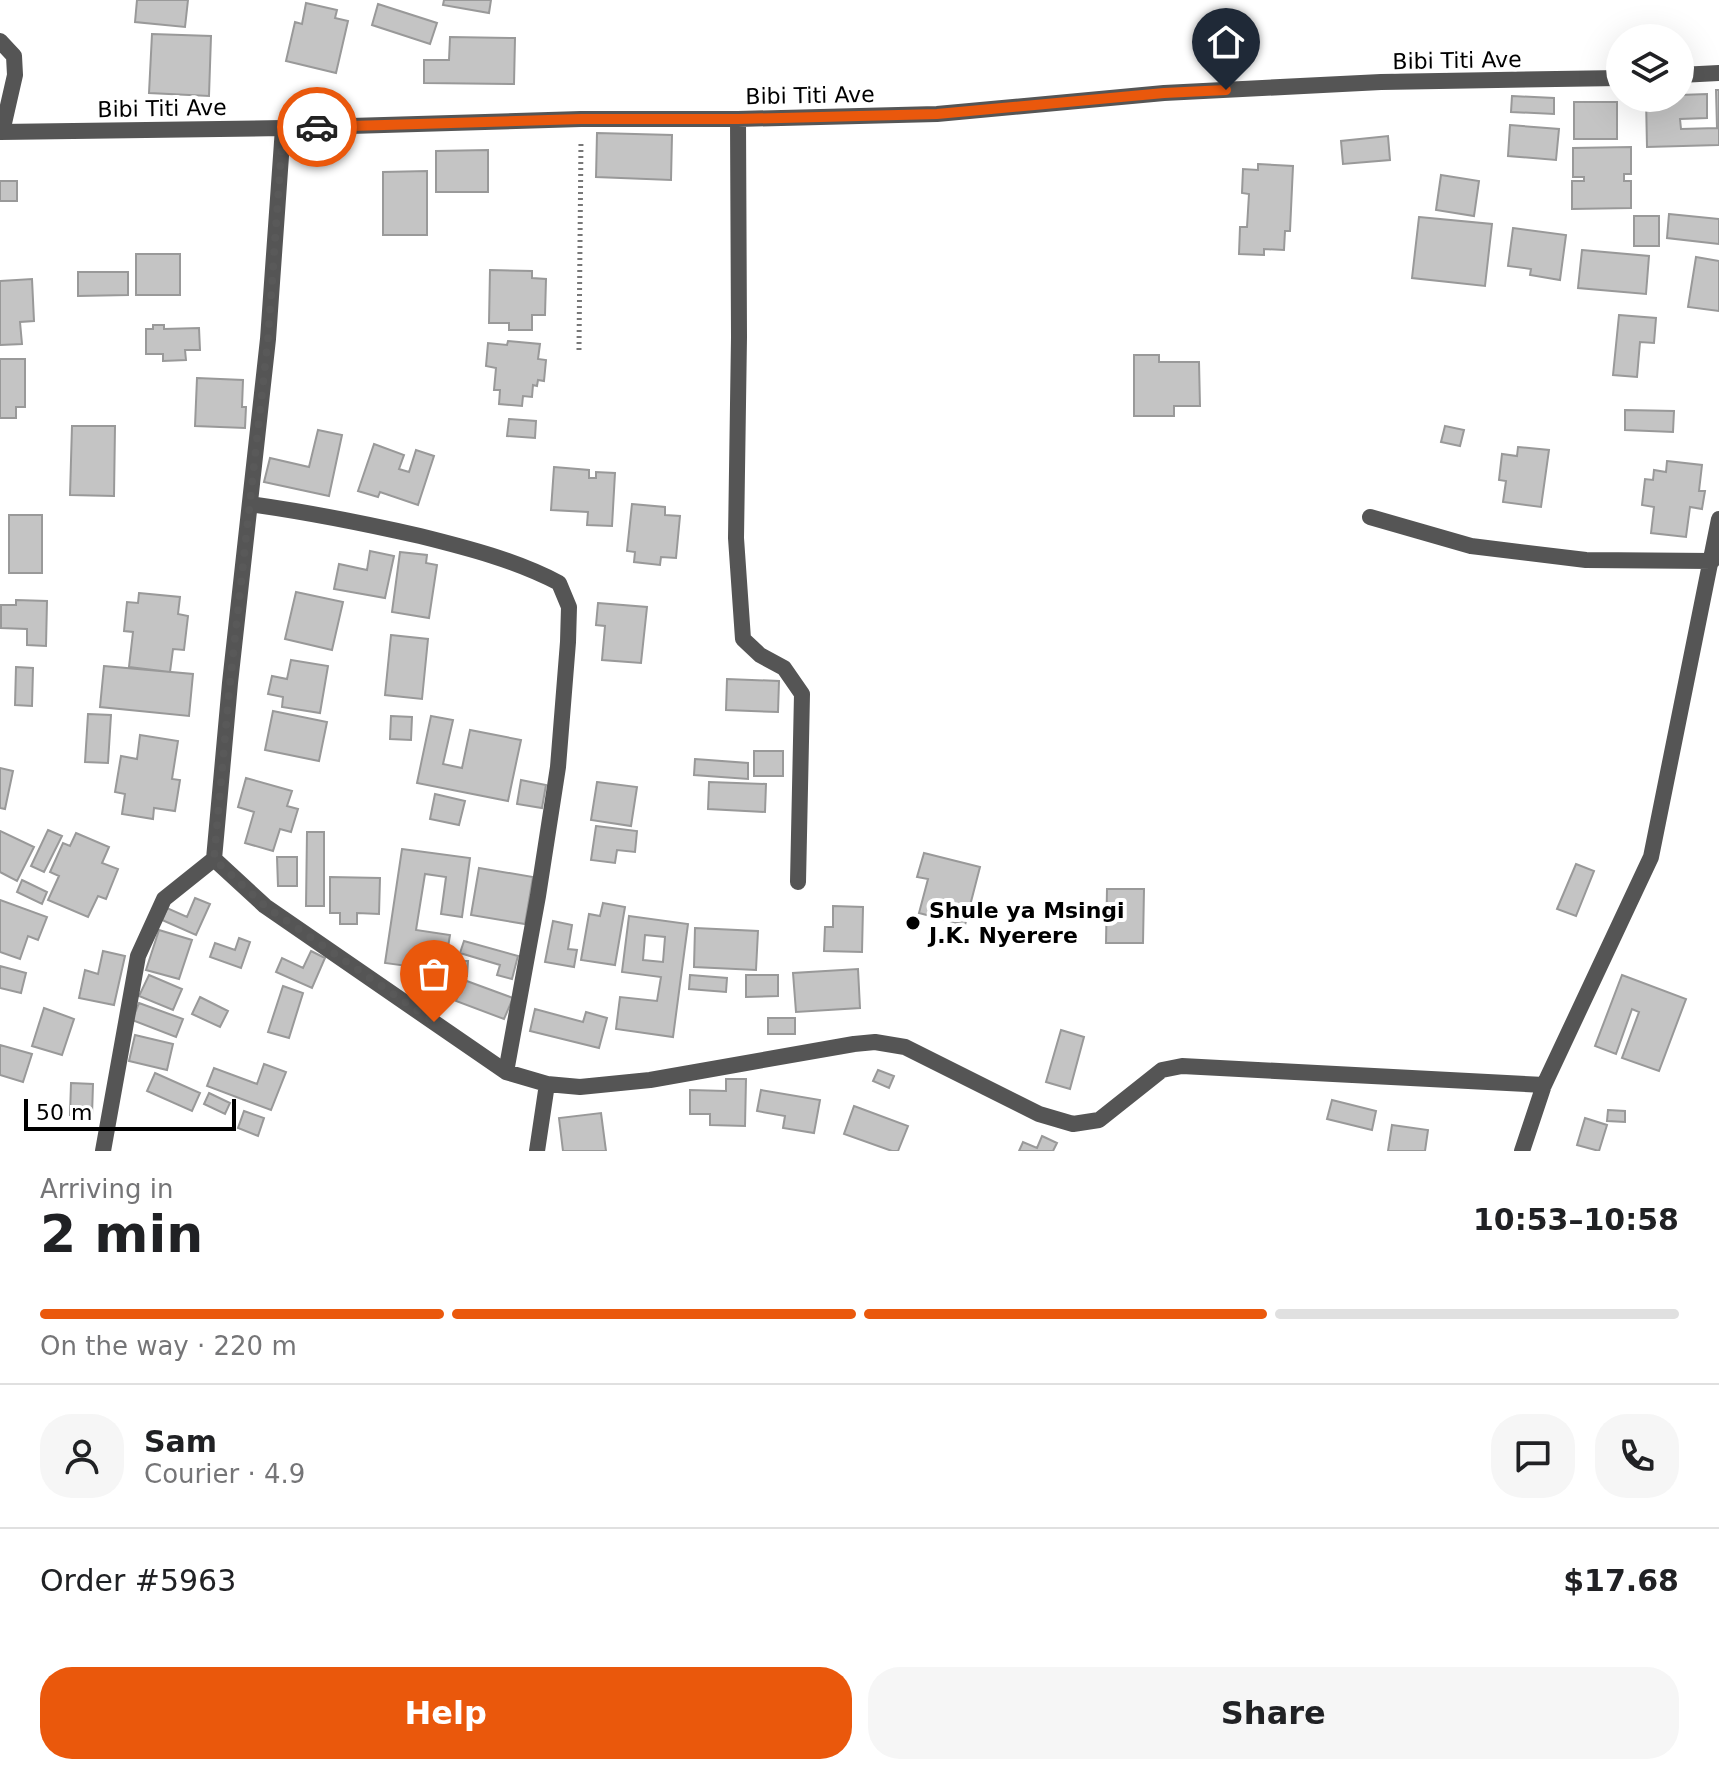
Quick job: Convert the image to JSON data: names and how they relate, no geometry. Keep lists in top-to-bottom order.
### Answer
{
  "streets": {
    "street": ["Bibi Titi Ave"]
  },
  "places": ["Shule ya Msingi J.K. Nyerere"],
  "scale_bar": "50 m",
  "page": {
    "scale": "50 m",
    "heading": ["2 min", "Arriving in", "10:53–10:58"],
    "panel": [
      "Sam",
      "Courier · 4.9",
      "Order #5963",
      "$17.68"
    ],
    "bar": "On the way · 220 m",
    "buttons": ["Help", "Share"]
  }
}
